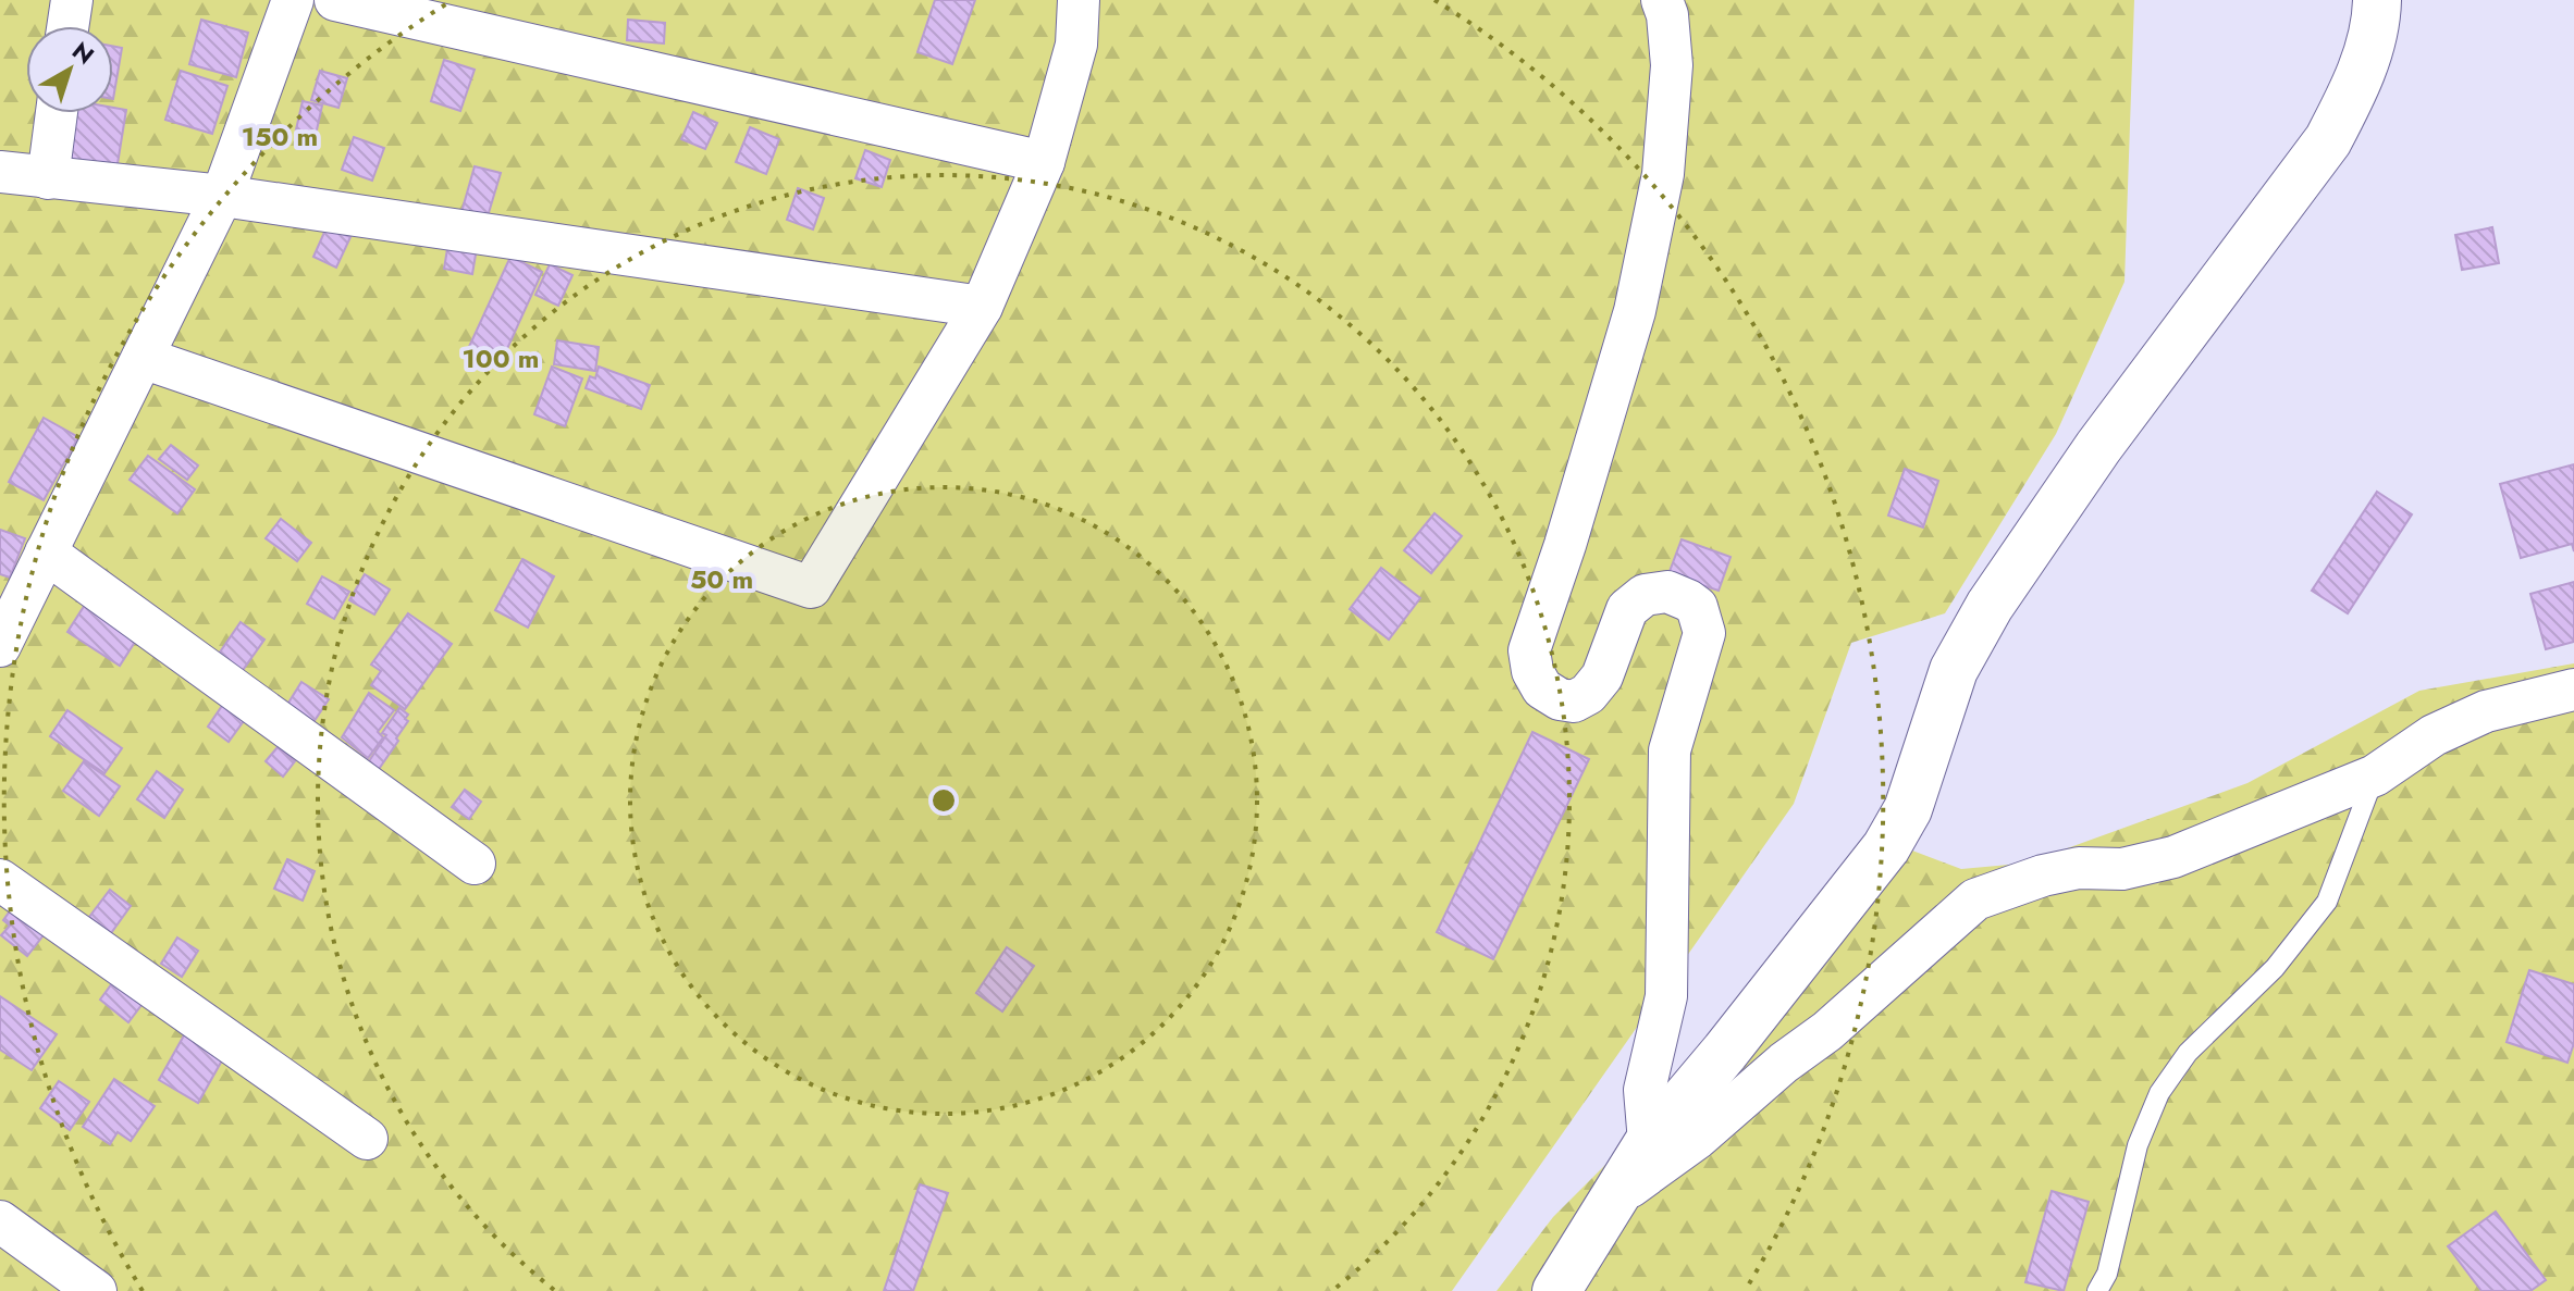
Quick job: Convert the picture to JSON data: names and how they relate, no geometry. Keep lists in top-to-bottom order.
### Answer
{
  "north": "top right",
  "rings": ["150 m", "100 m", "50 m"]
}
